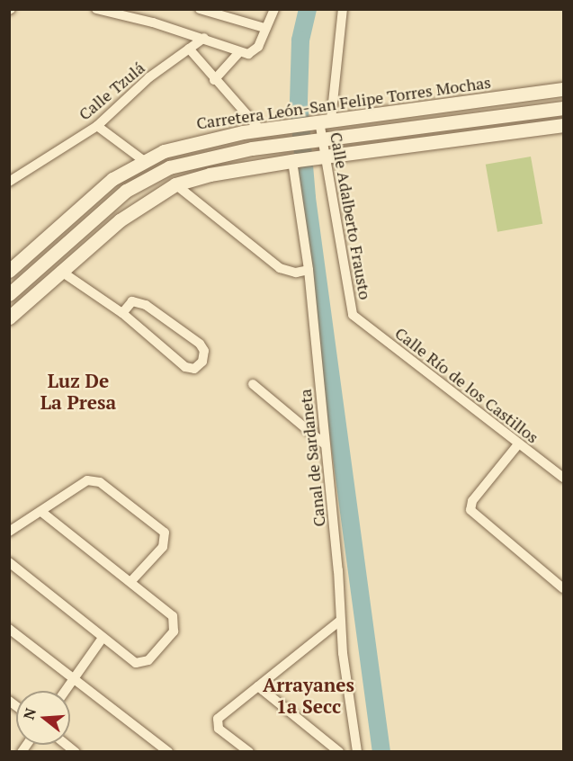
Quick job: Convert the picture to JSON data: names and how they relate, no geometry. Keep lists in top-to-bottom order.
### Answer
{
  "streets": {
    "main road": ["Carretera León-San Felipe Torres Mochas"],
    "street": [
      "Calle Tzulá",
      "Calle Adalberto Frausto",
      "Calle Río de los Castillos",
      "Canal de Sardaneta"
    ]
  },
  "crossings": [
    ["Carretera León-San Felipe Torres Mochas", "Calle Adalberto Frausto"],
    ["Calle Adalberto Frausto", "Calle Río de los Castillos"]
  ],
  "districts": ["Luz De La Presa", "Arrayanes 1a Secc"],
  "north": "left"
}
